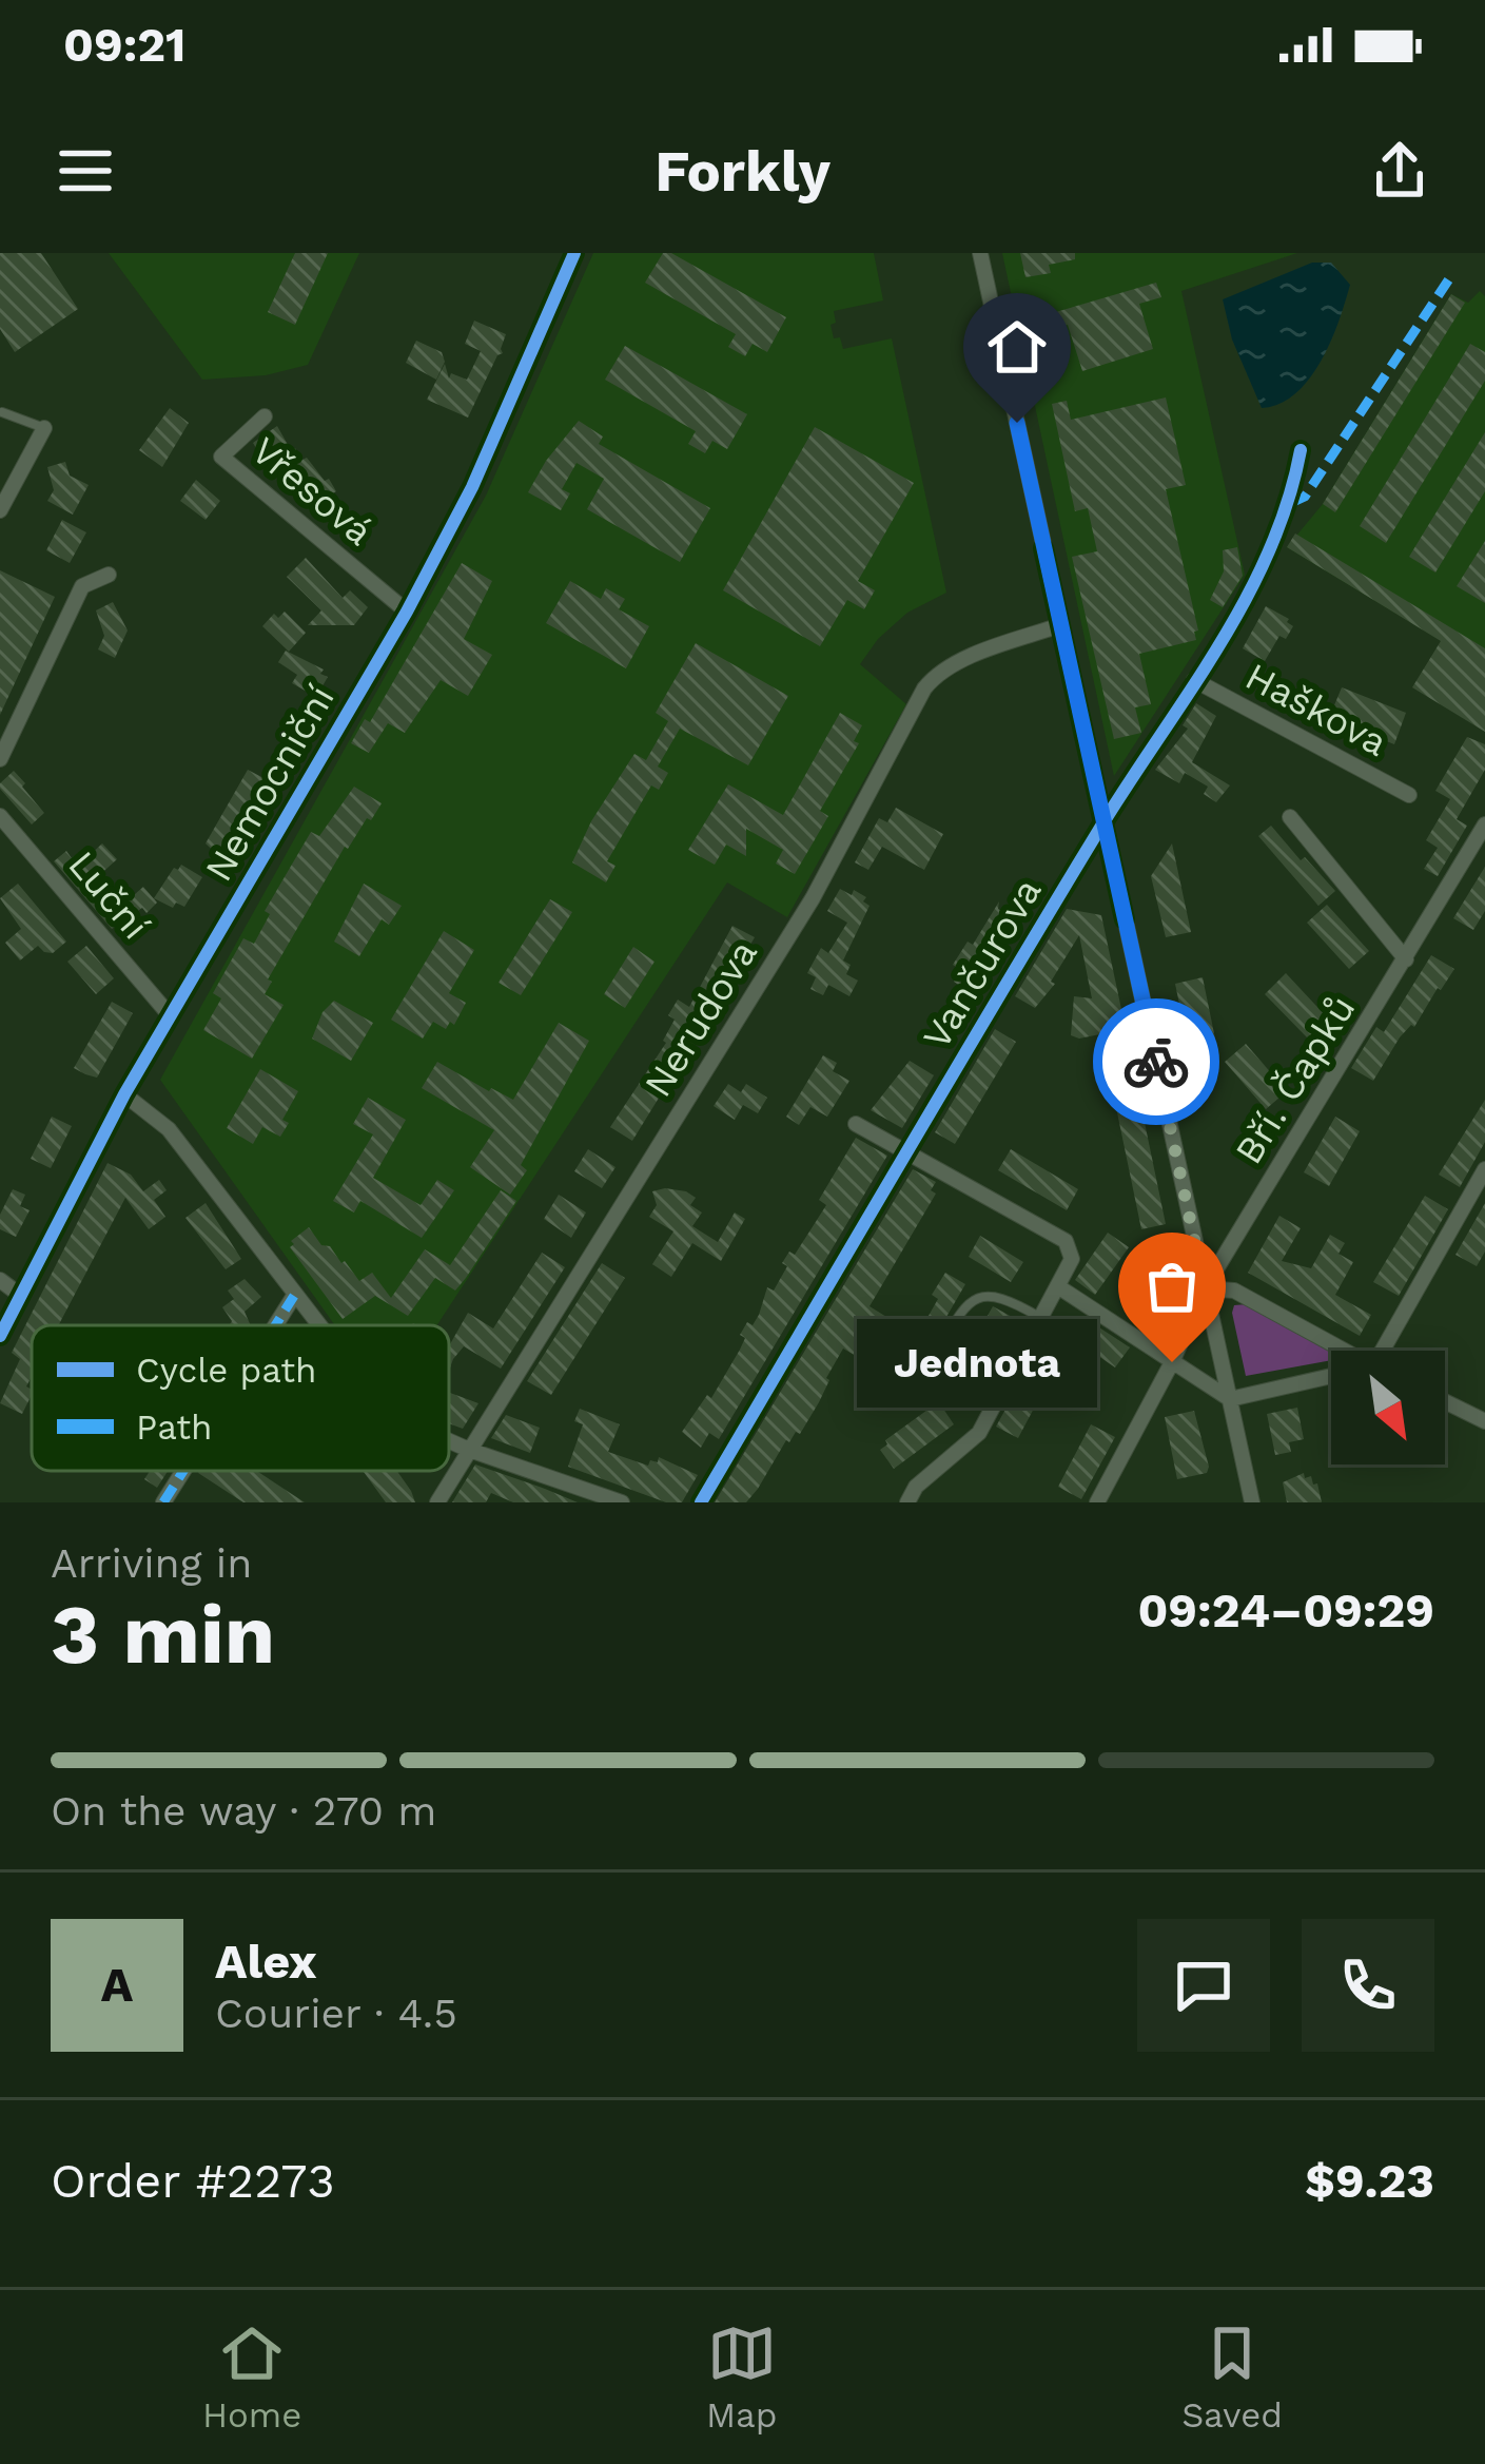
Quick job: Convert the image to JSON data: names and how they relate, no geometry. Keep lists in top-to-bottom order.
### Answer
{
  "streets": {
    "street": [
      "Vřesová",
      "Haškova",
      "Nemocniční",
      "Luční",
      "Vančurova",
      "Nerudova",
      "Bří. Čapků"
    ]
  },
  "crossings": [
    ["Vřesová", "Nemocniční"],
    ["Haškova", "Vančurova"],
    ["Nemocniční", "Luční"]
  ],
  "places": ["Jednota"],
  "legend": ["Cycle path", "Path"],
  "north": "bottom right",
  "page": {
    "status": "09:21",
    "header": "Forkly",
    "bubble": "Jednota",
    "heading": ["3 min", "Arriving in", "09:24–09:29"],
    "panel": [
      "Alex",
      "Courier · 4.5",
      "Order #2273",
      "$9.23"
    ],
    "bar": "On the way · 270 m",
    "round": "A",
    "tabs": ["Home", "Map", "Saved"]
  }
}
